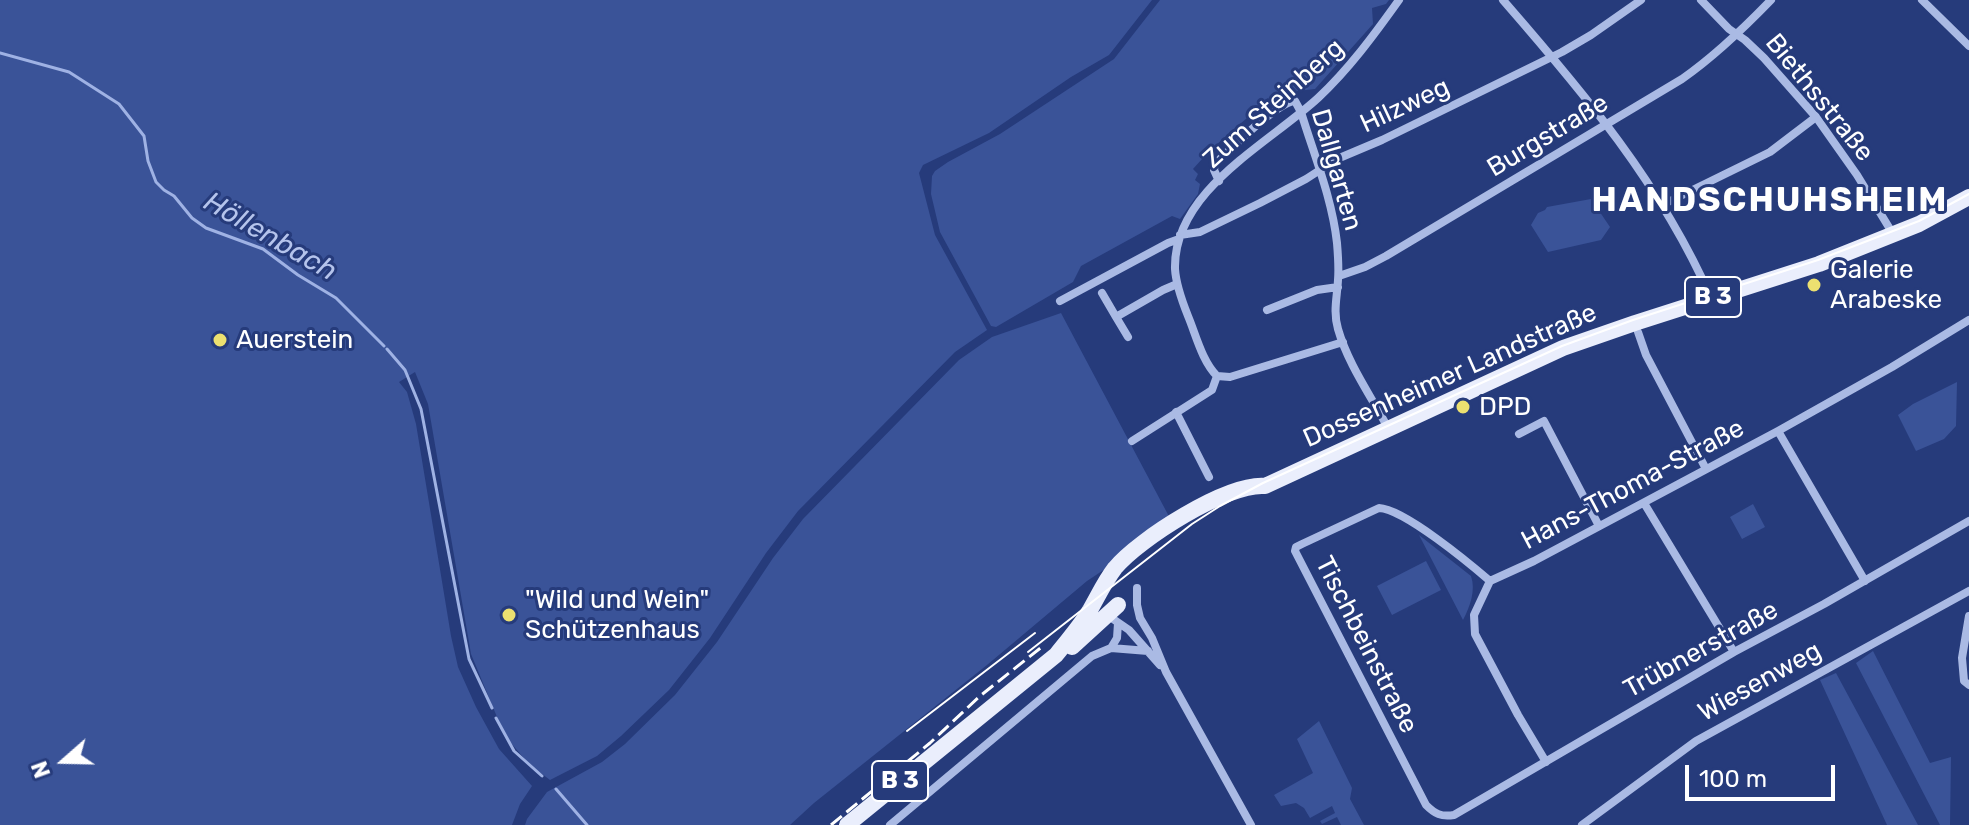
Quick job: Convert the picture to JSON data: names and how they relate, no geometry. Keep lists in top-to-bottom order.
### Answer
{
  "streets": {
    "main road": ["B 3", "Dossenheimer Landstraße"],
    "street": [
      "Biethsstraße",
      "Zum Steinberg",
      "Hilzweg",
      "Burgstraße",
      "Dallgarten",
      "Hans-Thoma-Straße",
      "Tischbeinstraße",
      "Trübnerstraße",
      "Wiesenweg"
    ]
  },
  "crossings": [
    ["Biethsstraße", "Burgstraße"],
    ["Biethsstraße", "Dossenheimer Landstraße"],
    ["Zum Steinberg", "Hilzweg"],
    ["Zum Steinberg", "Dallgarten"],
    ["Hilzweg", "Dallgarten"],
    ["Burgstraße", "Dallgarten"],
    ["Hans-Thoma-Straße", "Tischbeinstraße"],
    ["Tischbeinstraße", "Trübnerstraße"]
  ],
  "districts": ["HANDSCHUHSHEIM"],
  "water": ["Höllenbach"],
  "places": [
    "Galerie Arabeske",
    "Auerstein",
    "DPD",
    "\"Wild und Wein\" Schützenhaus"
  ],
  "scale_bar": "100 m",
  "north": "left"
}
